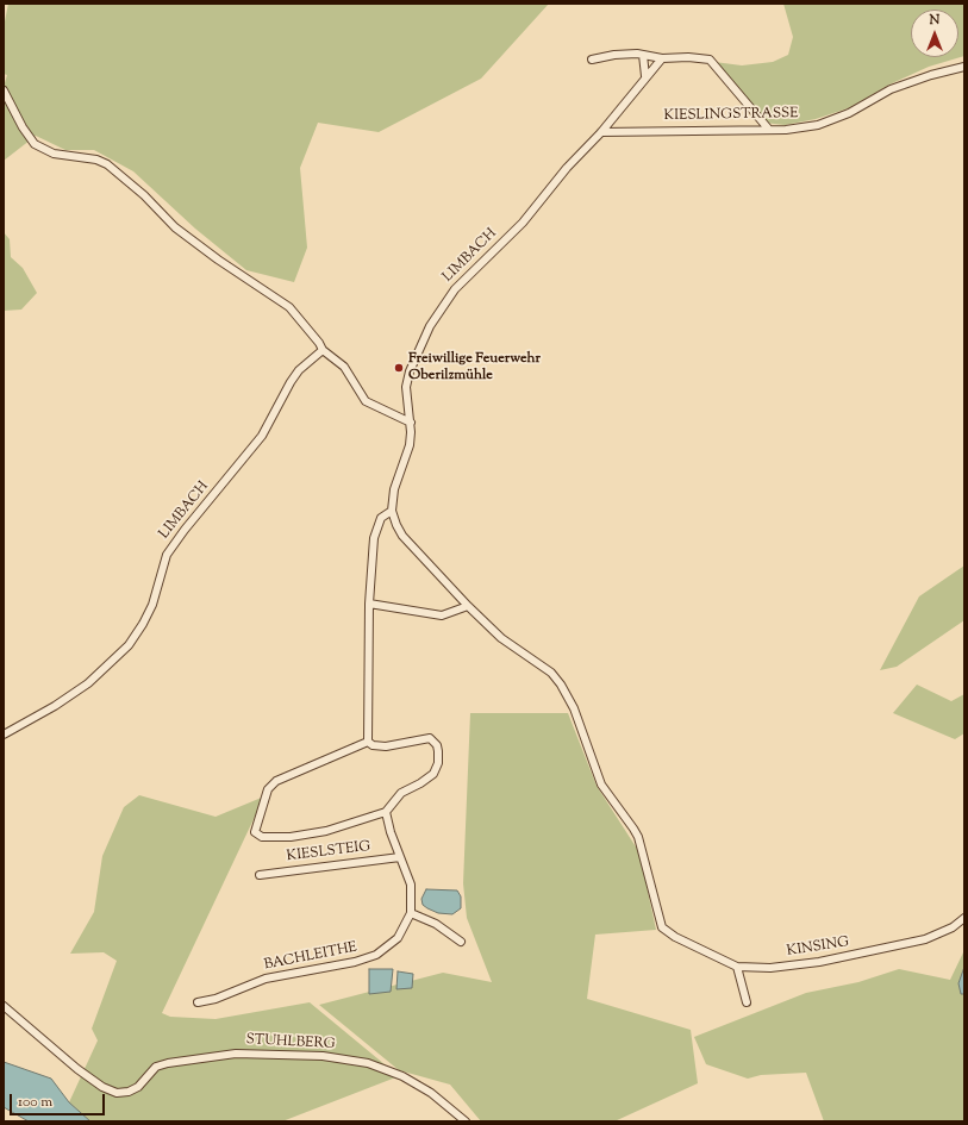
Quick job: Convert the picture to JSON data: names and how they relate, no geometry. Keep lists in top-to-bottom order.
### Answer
{
  "streets": {
    "street": [
      "KIESLINGSTRASSE",
      "LIMBACH",
      "KIESLSTEIG",
      "KINSING",
      "BACHLEITHE",
      "STUHLBERG"
    ]
  },
  "crossings": [
    ["KIESLINGSTRASSE", "LIMBACH"],
    ["KIESLSTEIG", "BACHLEITHE"]
  ],
  "places": ["Freiwillige Feuerwehr Oberilzmühle"],
  "scale_bar": "100 m",
  "north": "top"
}
